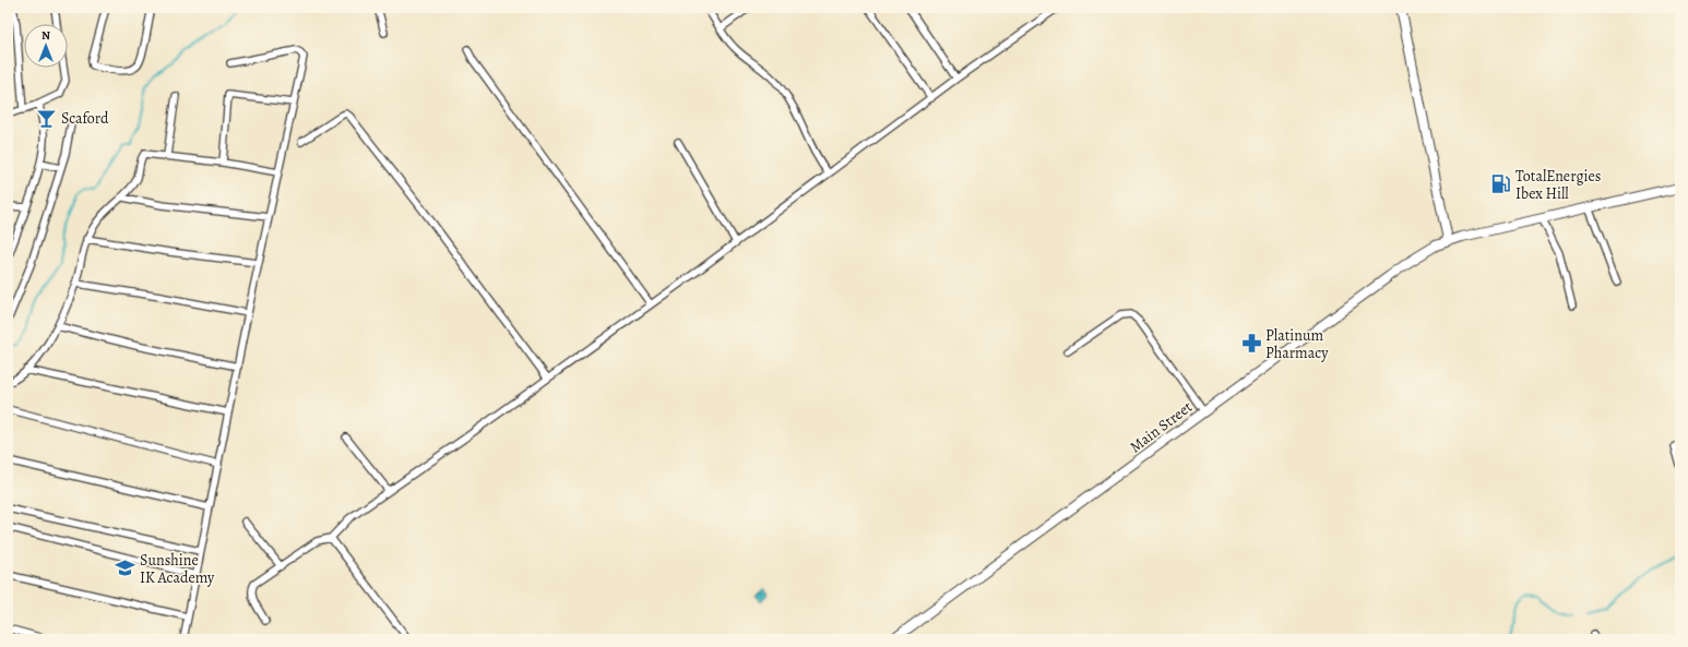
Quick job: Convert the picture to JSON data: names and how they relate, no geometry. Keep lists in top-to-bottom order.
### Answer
{
  "streets": {
    "main road": ["Main Street"]
  },
  "places": {
    "bar": ["Scaford"],
    "fuel station": ["TotalEnergies Ibex Hill"],
    "pharmacy": ["Platinum Pharmacy"],
    "school or university": ["Sunshine IK Academy"]
  },
  "north": "top"
}
